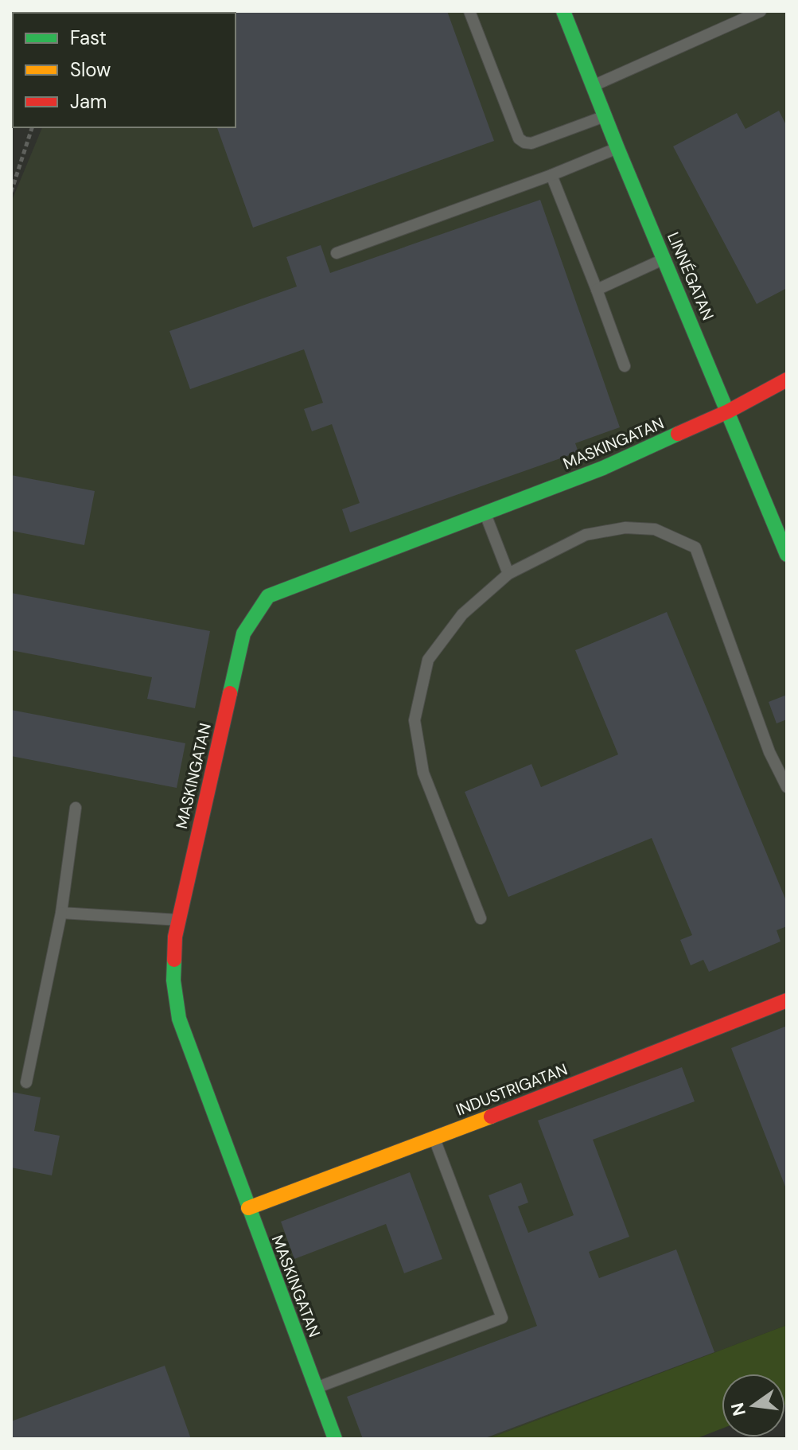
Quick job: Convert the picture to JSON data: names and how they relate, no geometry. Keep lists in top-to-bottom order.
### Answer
{
  "streets": {
    "street": ["LINNÉGATAN", "MASKINGATAN", "INDUSTRIGATAN"]
  },
  "crossings": [
    ["LINNÉGATAN", "MASKINGATAN"],
    ["MASKINGATAN", "INDUSTRIGATAN"]
  ],
  "legend": ["Fast", "Slow", "Jam"],
  "north": "left"
}
